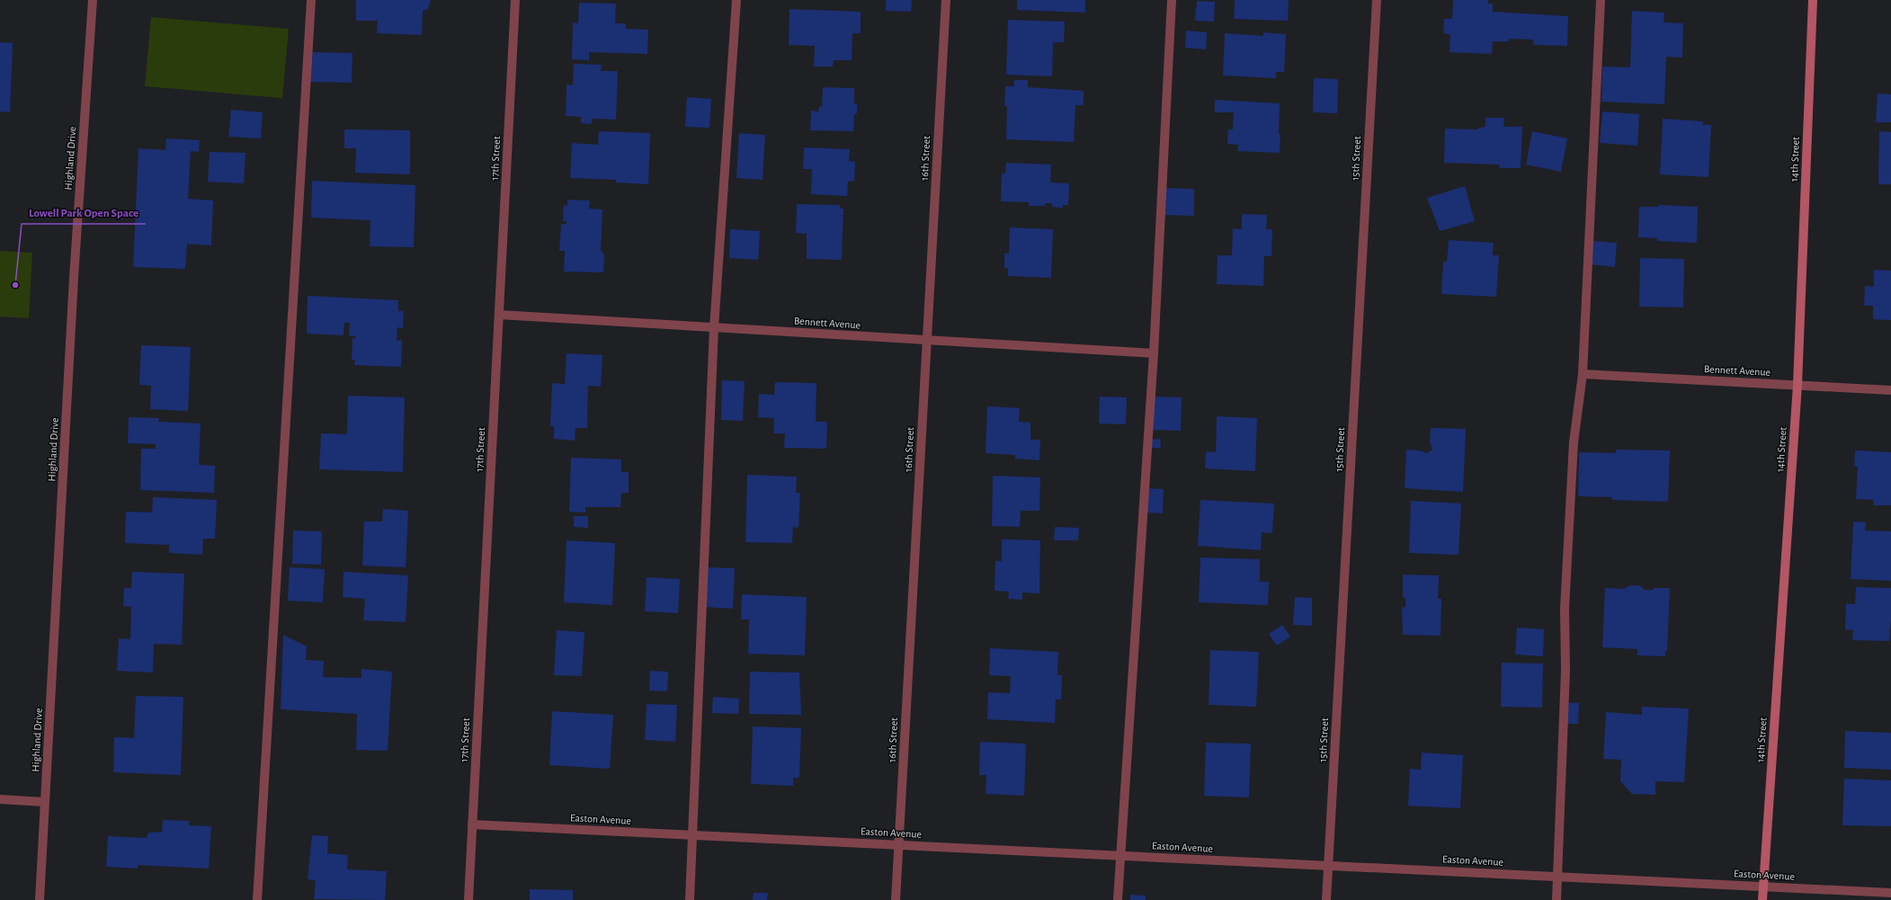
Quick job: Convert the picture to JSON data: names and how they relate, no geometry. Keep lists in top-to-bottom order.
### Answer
{
  "streets": {
    "street": [
      "Highland Drive",
      "17th Street",
      "16th Street",
      "15th Street",
      "14th Street",
      "Bennett Avenue",
      "Easton Avenue"
    ]
  },
  "crossings": [
    ["17th Street", "Bennett Avenue"],
    ["17th Street", "Easton Avenue"],
    ["16th Street", "Bennett Avenue"],
    ["16th Street", "Easton Avenue"],
    ["15th Street", "Easton Avenue"],
    ["14th Street", "Bennett Avenue"],
    ["14th Street", "Easton Avenue"]
  ],
  "places": ["Lowell Park Open Space"]
}
